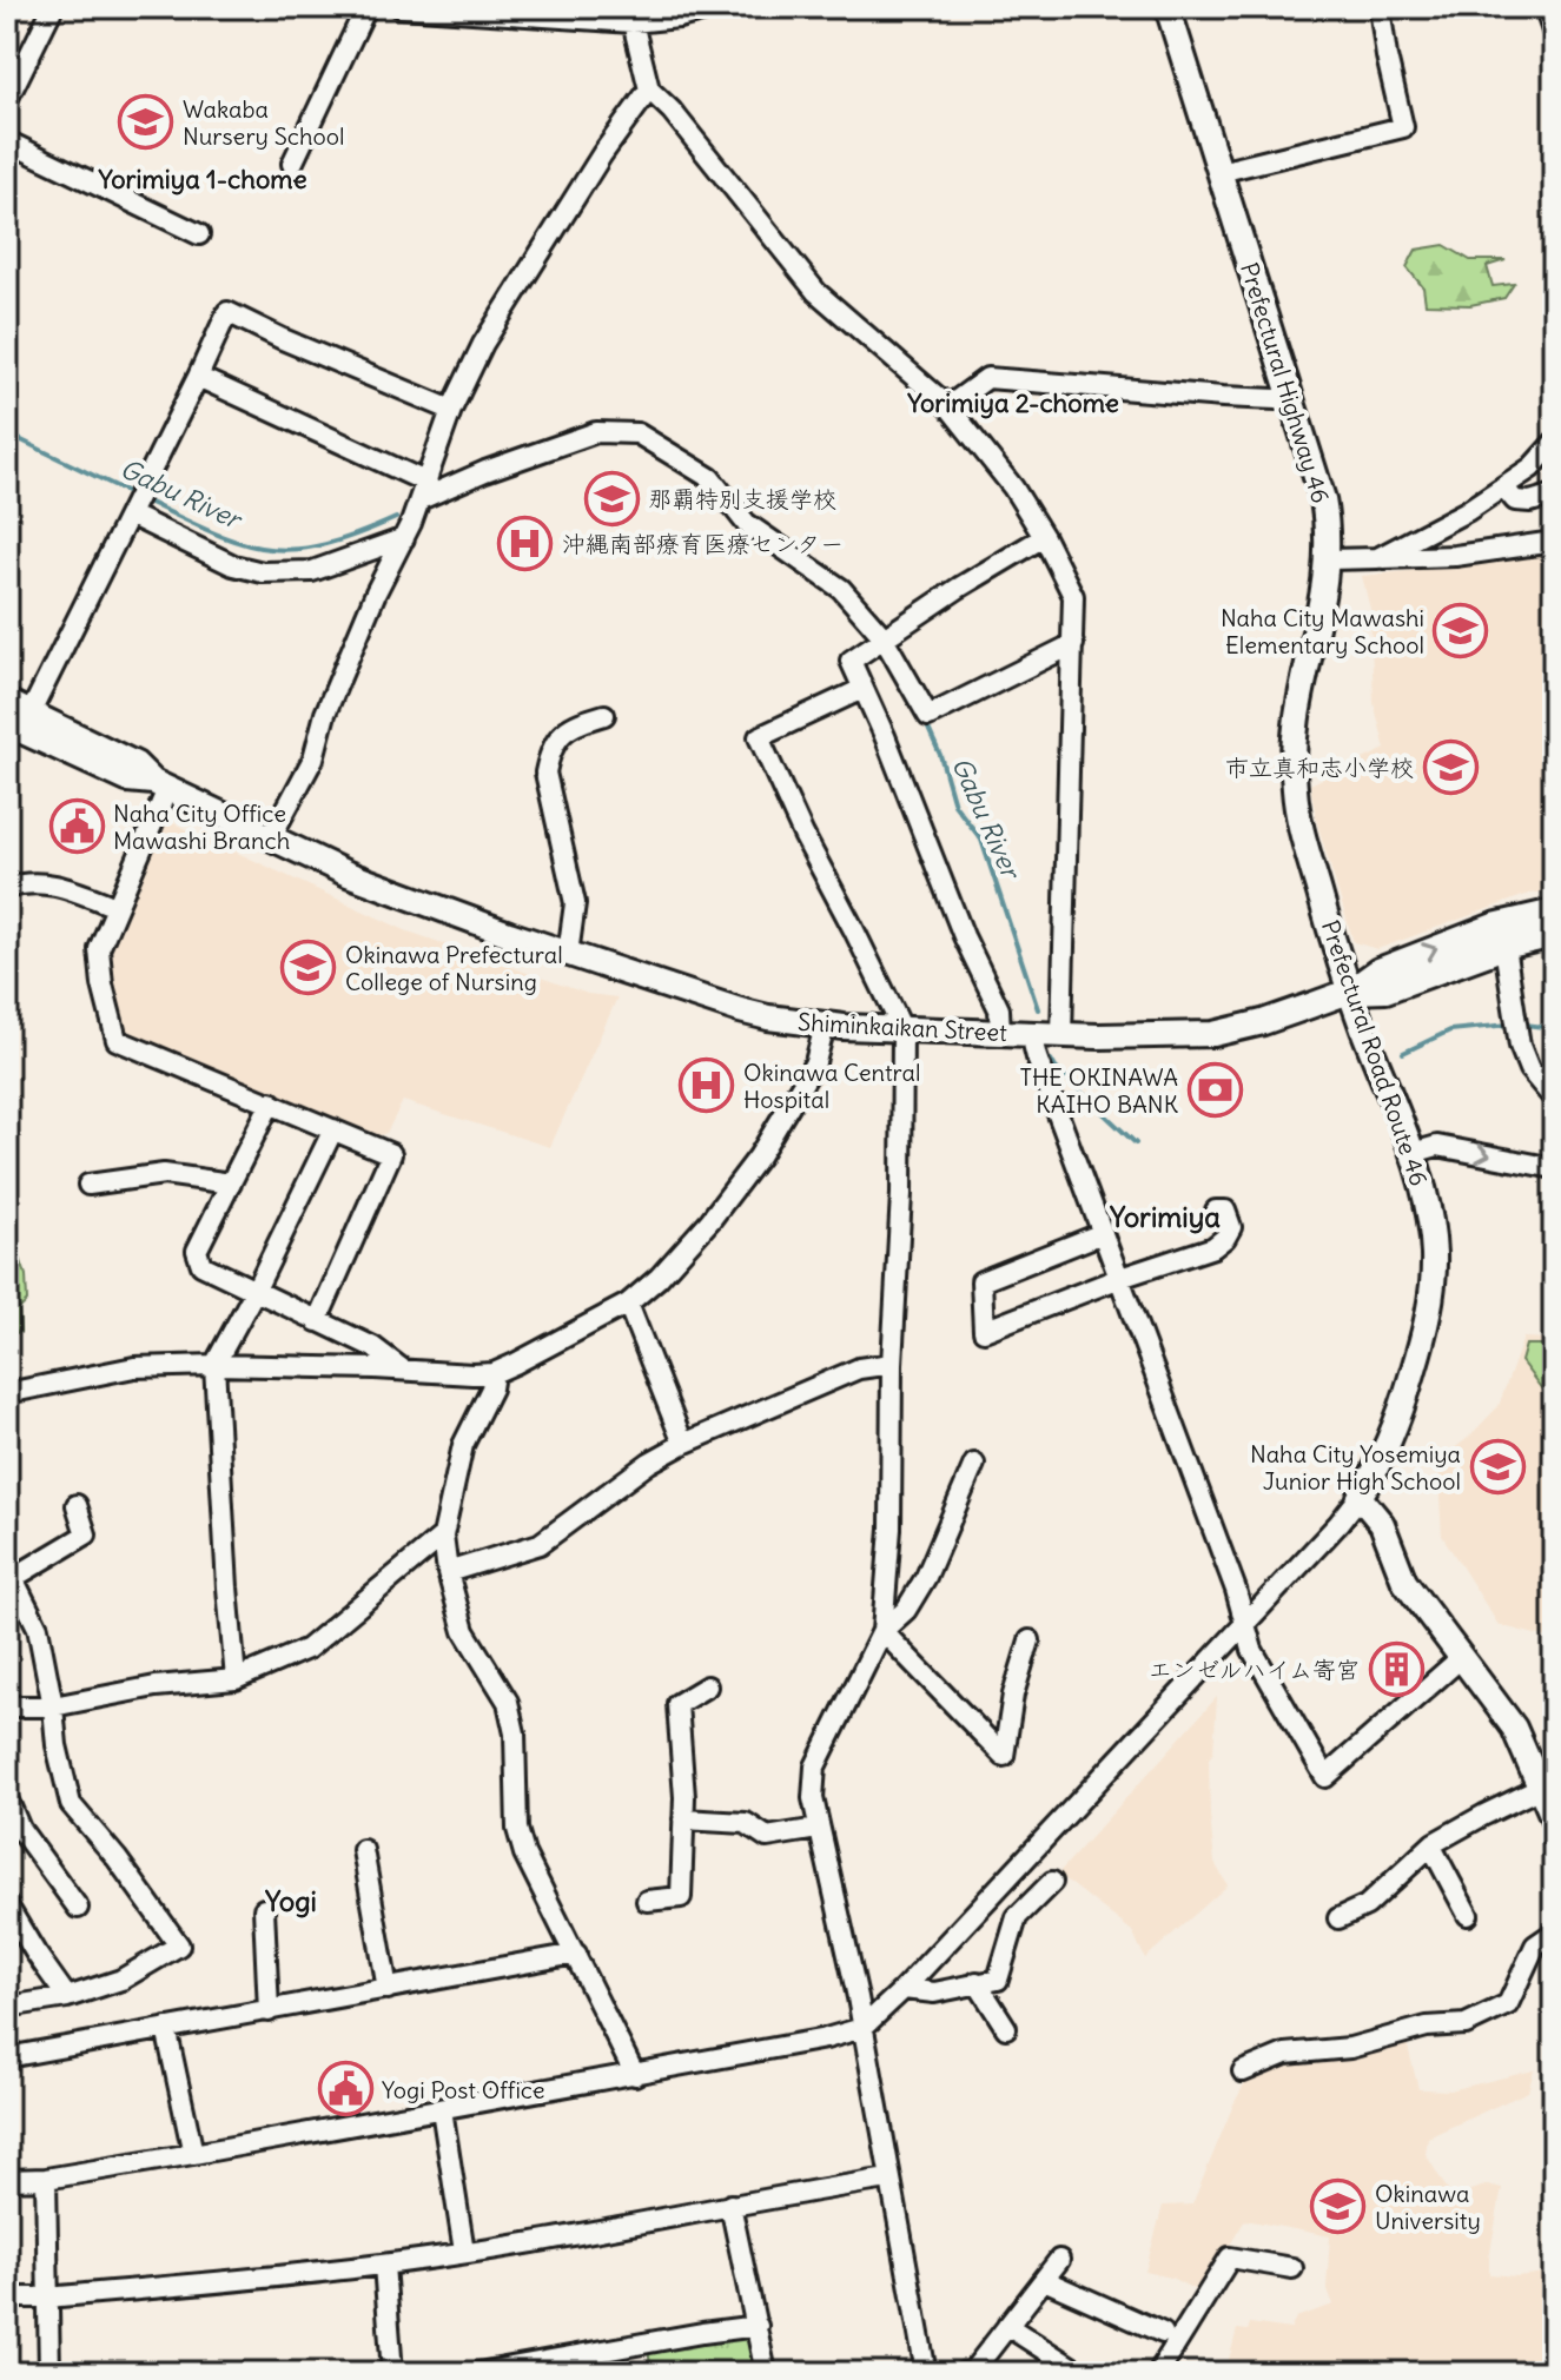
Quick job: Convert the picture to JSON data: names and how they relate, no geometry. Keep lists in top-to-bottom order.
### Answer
{
  "streets": {
    "main road": ["Prefectural Highway 46", "Shiminkaikan Street", "Prefectural Road Route 46"]
  },
  "crossings": [
    ["Prefectural Highway 46", "Prefectural Road Route 46"],
    ["Shiminkaikan Street", "Prefectural Road Route 46"]
  ],
  "districts": [
    "Yorimiya 1-chome",
    "Yorimiya 2-chome",
    "Yorimiya",
    "Yogi"
  ],
  "water": ["Gabu River"],
  "places": {
    "school or university": [
      "Wakaba Nursery School",
      "那覇特別支援学校",
      "Naha City Mawashi Elementary School",
      "市立真和志小学校",
      "Okinawa Prefectural College of Nursing",
      "Naha City Yosemiya Junior High School",
      "Okinawa University"
    ],
    "hospital": ["沖縄南部療育医療センター", "Okinawa Central Hospital"],
    "public building": ["Naha City Office Mawashi Branch", "Yogi Post Office"],
    "bank": ["THE OKINAWA KAIHO BANK"],
    "building": ["エンゼルハイム寄宮"]
  }
}
